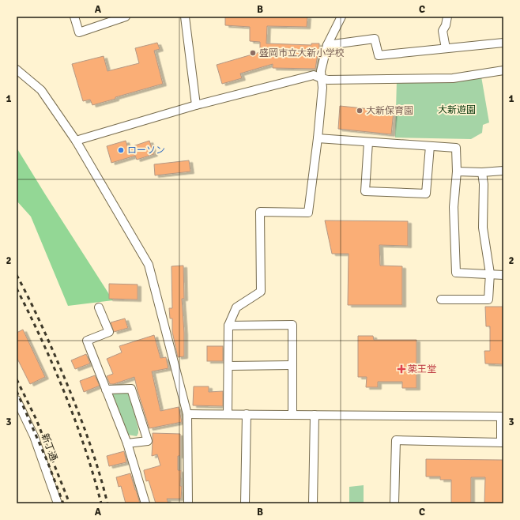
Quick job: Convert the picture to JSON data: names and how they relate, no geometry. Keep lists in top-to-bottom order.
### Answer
{
  "streets": {
    "street": ["新丁通"]
  },
  "parks": ["大新遊園"],
  "places": {
    "other": ["盛岡市立大新小学校", "大新保育園", "ローソン"],
    "health": ["薬王堂"]
  },
  "grid": {
    "columns": ["A", "B", "C"],
    "rows": ["1", "2", "3"]
  }
}
